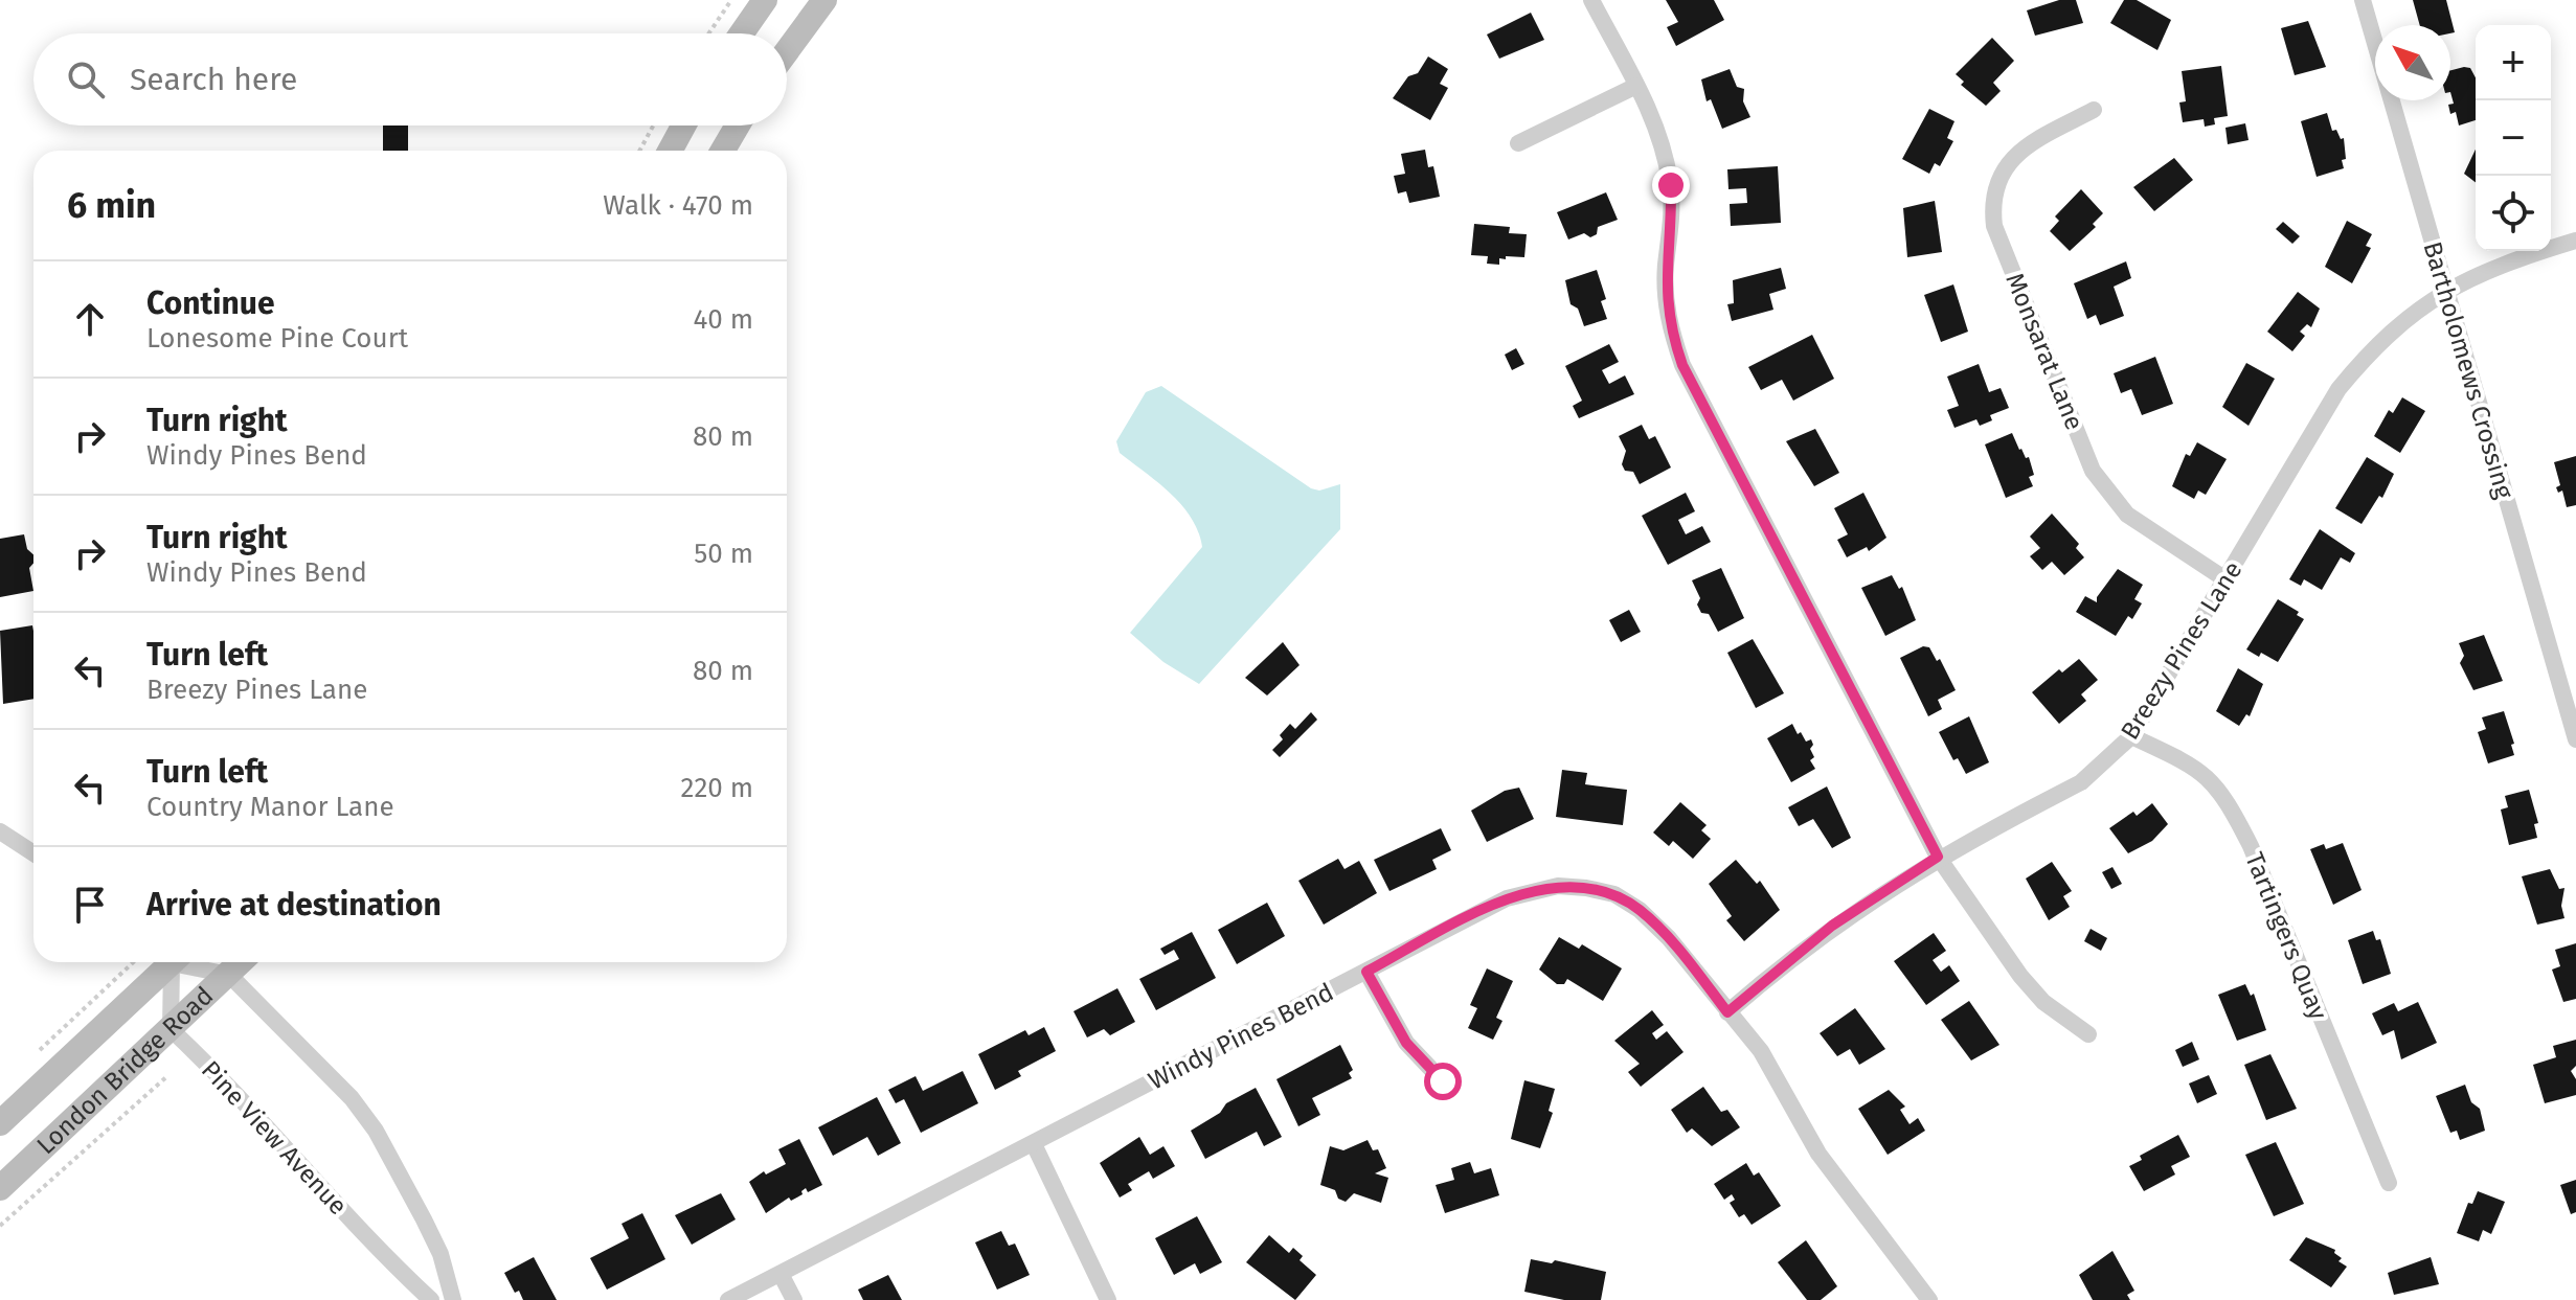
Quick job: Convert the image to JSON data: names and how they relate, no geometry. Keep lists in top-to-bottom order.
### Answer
{
  "streets": {
    "main road": ["London Bridge Road"],
    "street": [
      "Monsarat Lane",
      "Bartholomews Crossing",
      "Breezy Pines Lane",
      "Tartingers Quay",
      "Windy Pines Bend",
      "Pine View Avenue"
    ]
  },
  "crossings": [
    ["Monsarat Lane", "Breezy Pines Lane"],
    ["Bartholomews Crossing", "Breezy Pines Lane"],
    ["Breezy Pines Lane", "Tartingers Quay"],
    ["Breezy Pines Lane", "Windy Pines Bend"],
    ["London Bridge Road", "Pine View Avenue"]
  ],
  "north": "top left",
  "page": {
    "map_buttons": ["+", "−"],
    "search": "Search here",
    "heading": ["6 min", "Walk · 470 m"],
    "list": [
      ["Continue", "Lonesome Pine Court", "40 m"],
      ["Turn right", "Windy Pines Bend", "80 m"],
      ["Turn right", "Windy Pines Bend", "50 m"],
      ["Turn left", "Breezy Pines Lane", "80 m"],
      ["Turn left", "Country Manor Lane", "220 m"],
      "Arrive at destination"
    ]
  }
}
